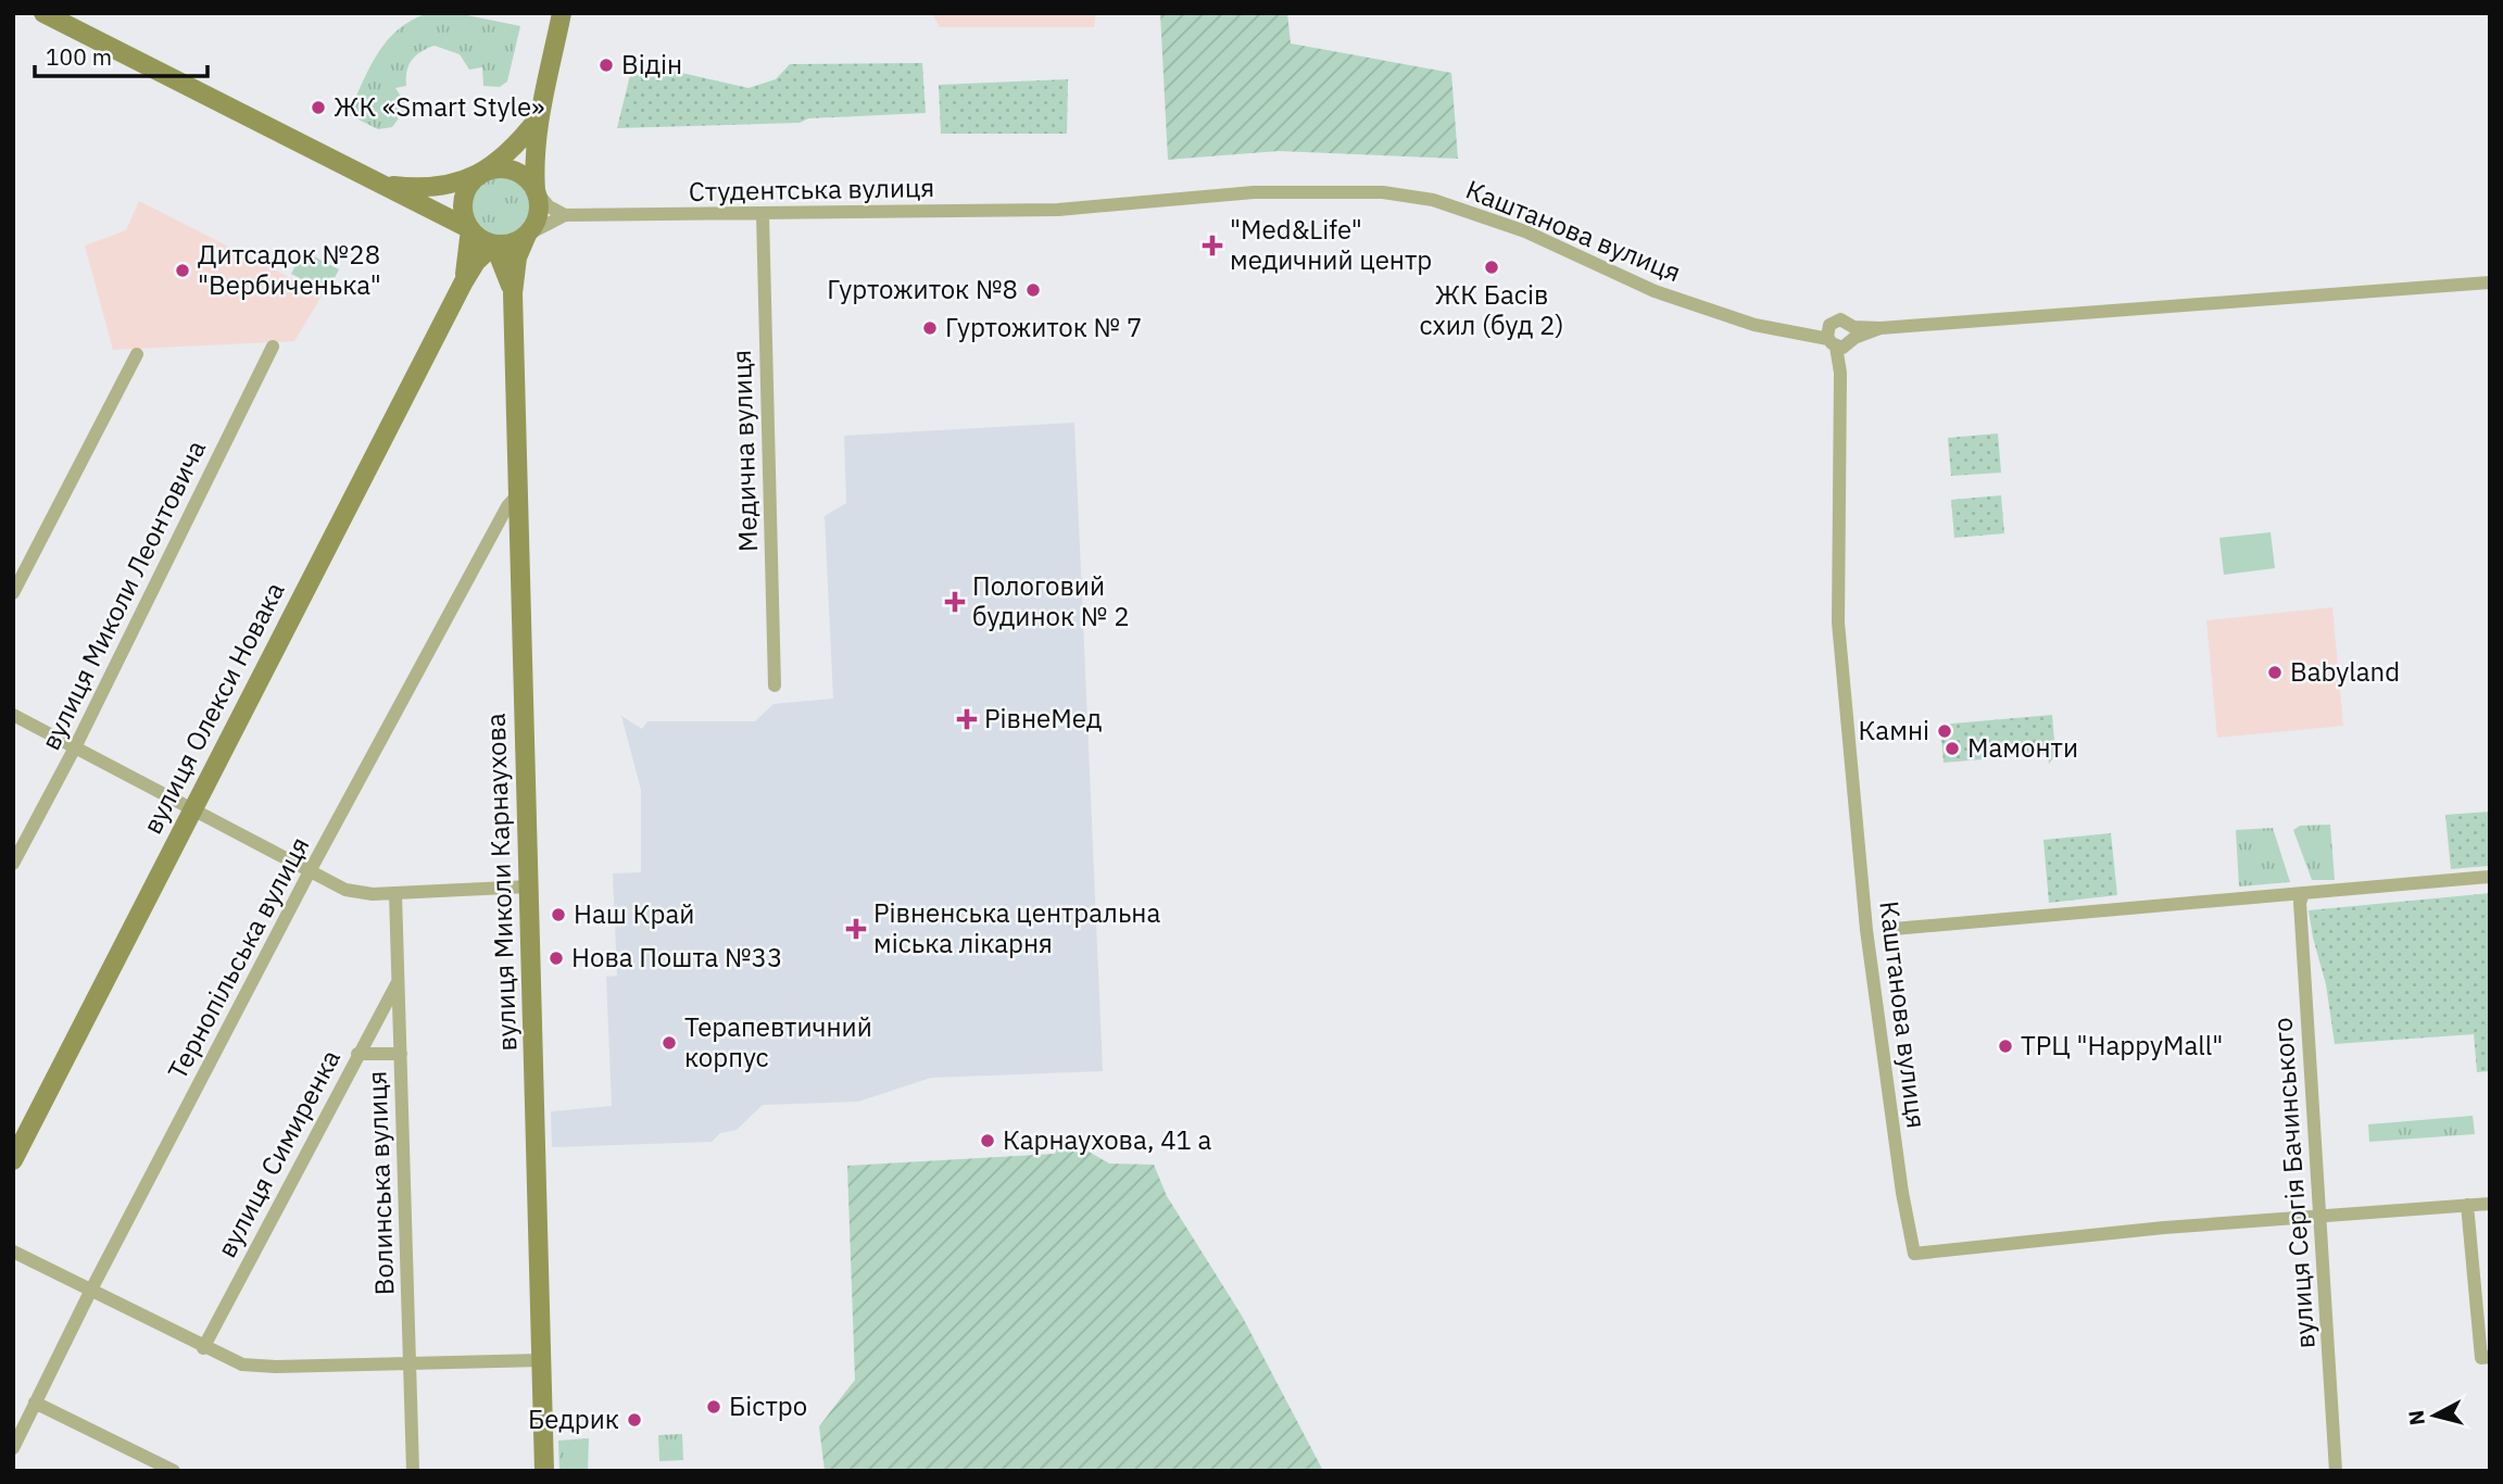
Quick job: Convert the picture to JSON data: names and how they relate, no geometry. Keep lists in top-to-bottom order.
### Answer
{
  "streets": {
    "main road": ["вулиця Олекси Новака", "вулиця Миколи Карнаухова"],
    "street": [
      "Студентська вулиця",
      "Каштанова вулиця",
      "Медична вулиця",
      "вулиця Миколи Леонтовича",
      "Тернопільська вулиця",
      "вулиця Симиренка",
      "Волинська вулиця",
      "вулиця Сергія Бачинського"
    ]
  },
  "crossings": [
    ["Студентська вулиця", "Каштанова вулиця"],
    ["Студентська вулиця", "Медична вулиця"],
    ["Каштанова вулиця", "вулиця Сергія Бачинського"],
    ["вулиця Олекси Новака", "вулиця Миколи Карнаухова"],
    ["вулиця Миколи Карнаухова", "Тернопільська вулиця"],
    ["вулиця Симиренка", "Волинська вулиця"]
  ],
  "places": {
    "other": [
      "Відін",
      "ЖК «Smart Style»",
      "ЖК Басів схил (буд 2)",
      "Дитсадок №28 \"Вербиченька\"",
      "Гуртожиток №8",
      "Гуртожиток № 7",
      "Babyland",
      "Камні",
      "Мамонти",
      "Наш Край",
      "Нова Пошта №33",
      "Терапевтичний корпус",
      "ТРЦ \"HappyMall\"",
      "Карнаухова, 41 а",
      "Бістро",
      "Бедрик"
    ],
    "health": [
      "\"Med&Life\" медичний центр",
      "Пологовий будинок № 2",
      "РівнеМед",
      "Рівненська центральна міська лікарня"
    ]
  },
  "scale_bar": "100 m",
  "north": "left"
}
